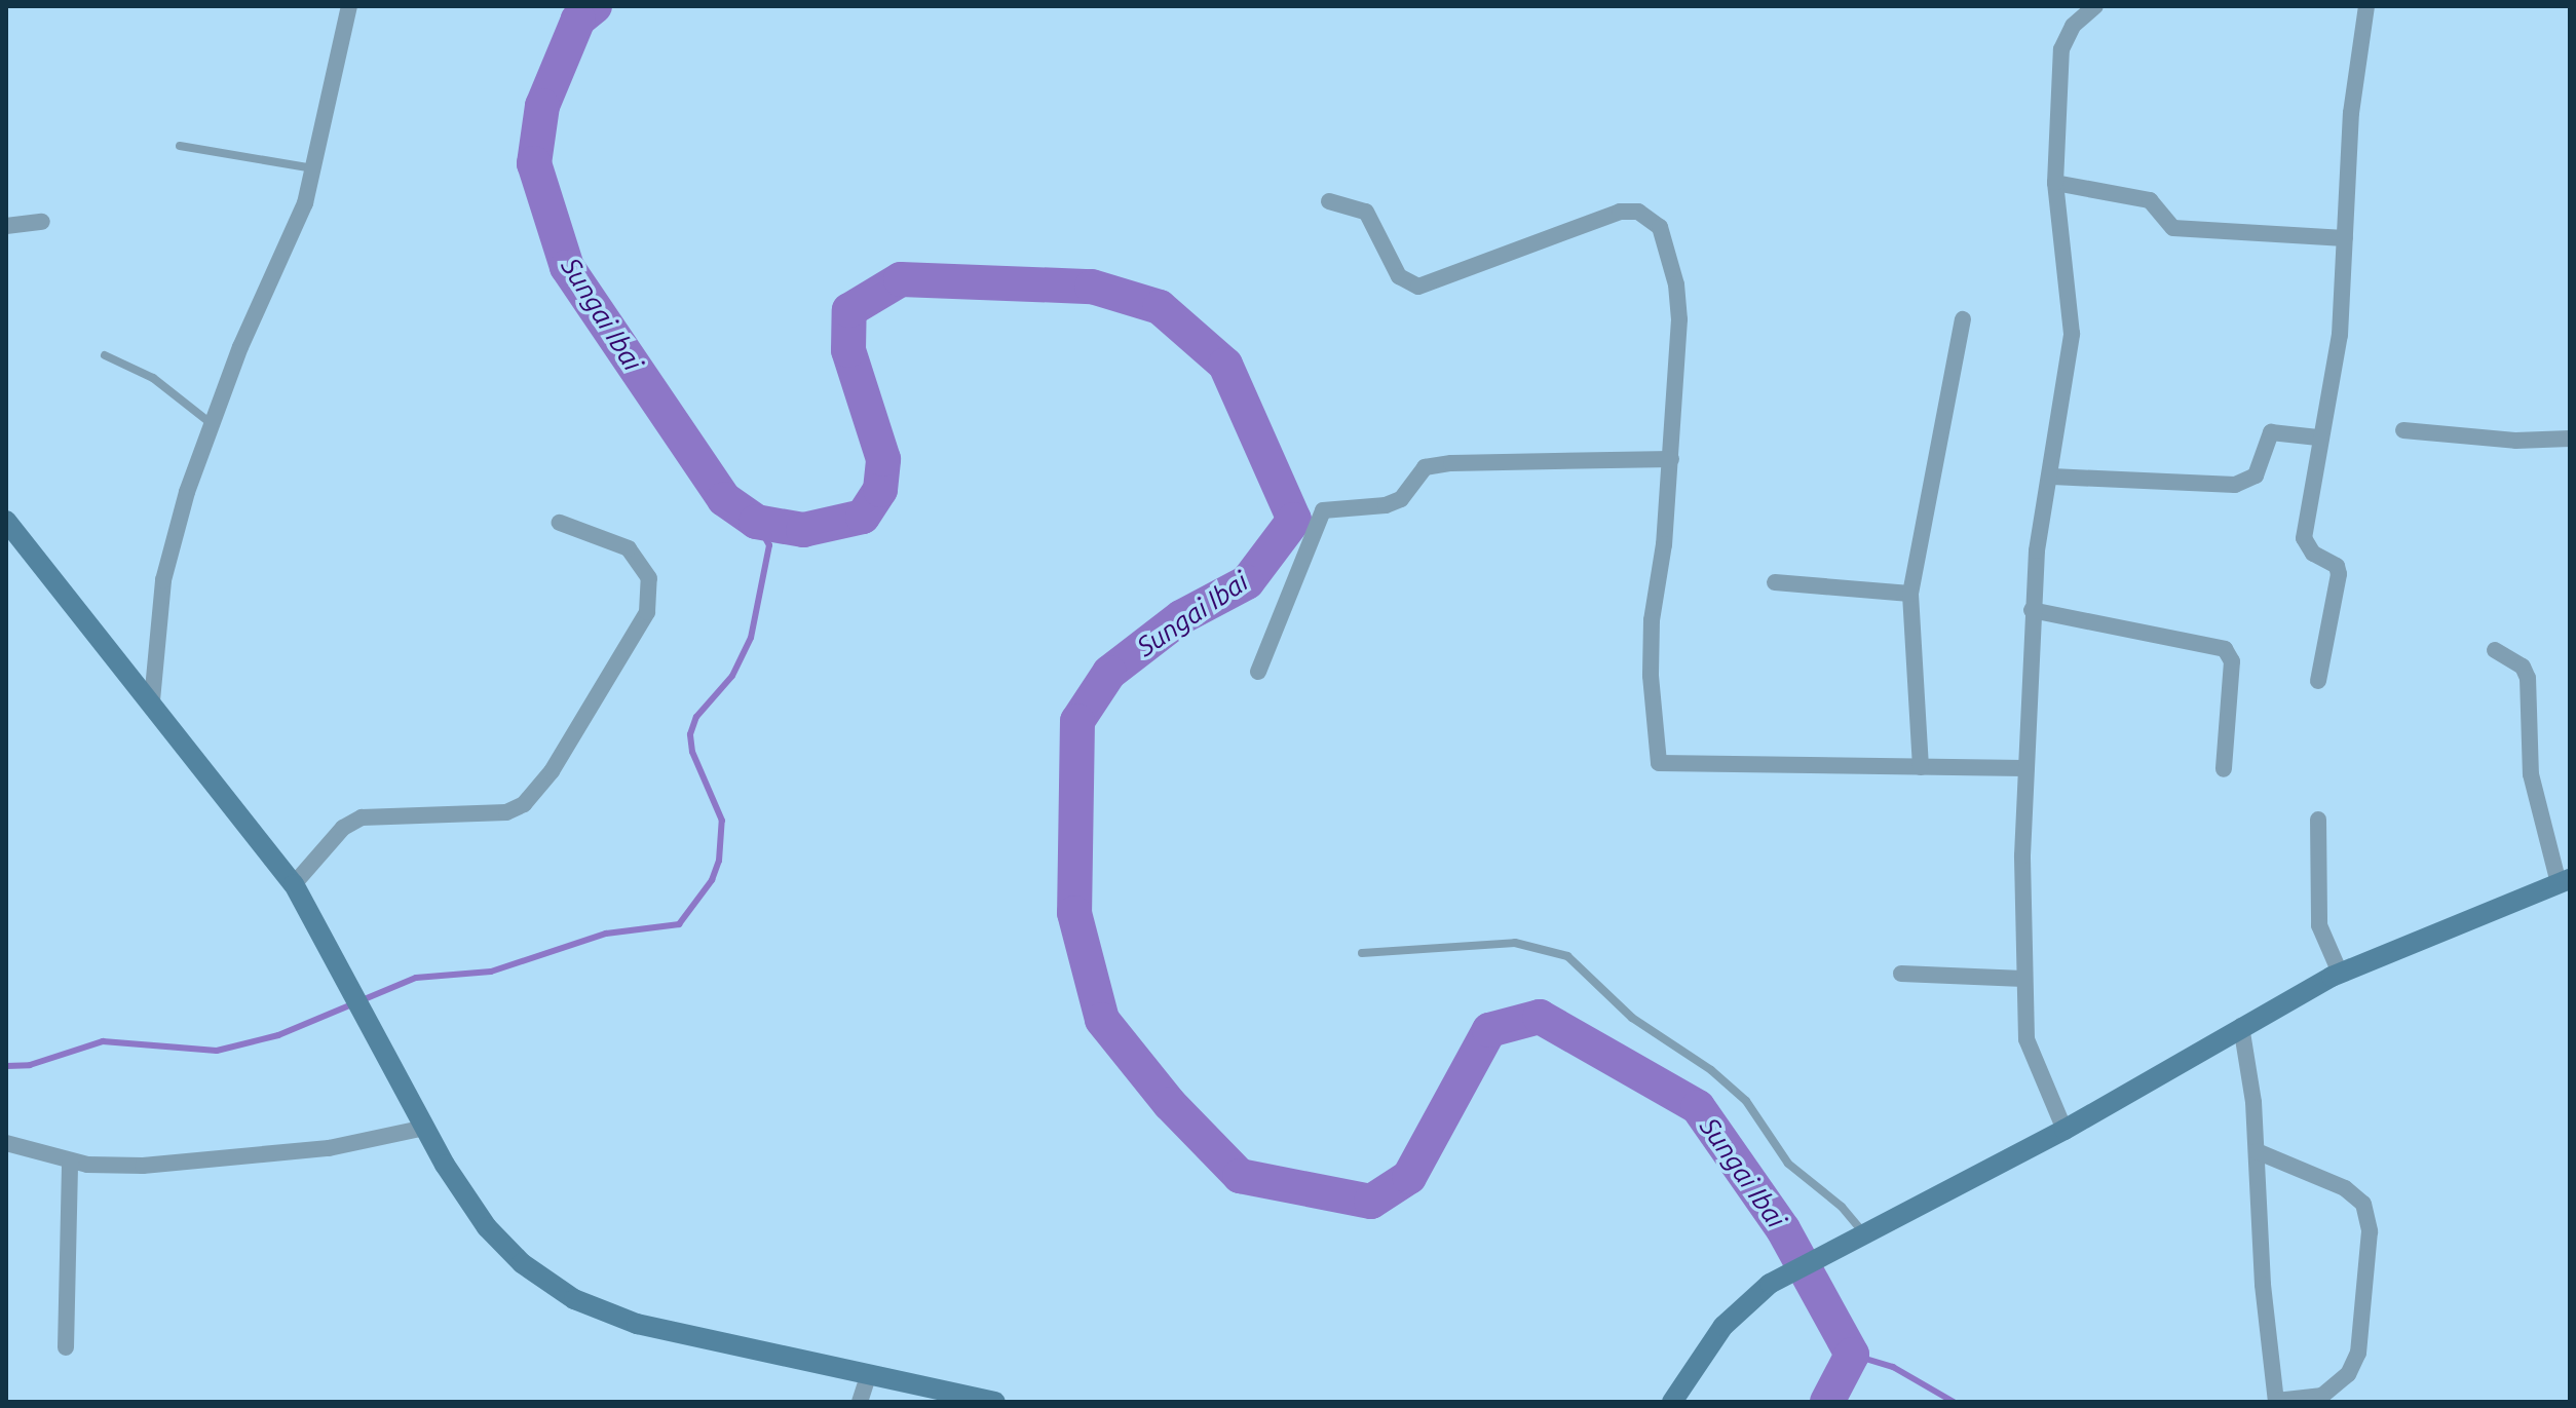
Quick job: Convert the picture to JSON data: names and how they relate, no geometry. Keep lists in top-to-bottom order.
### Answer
{
  "water": ["Sungai Ibai"]
}
